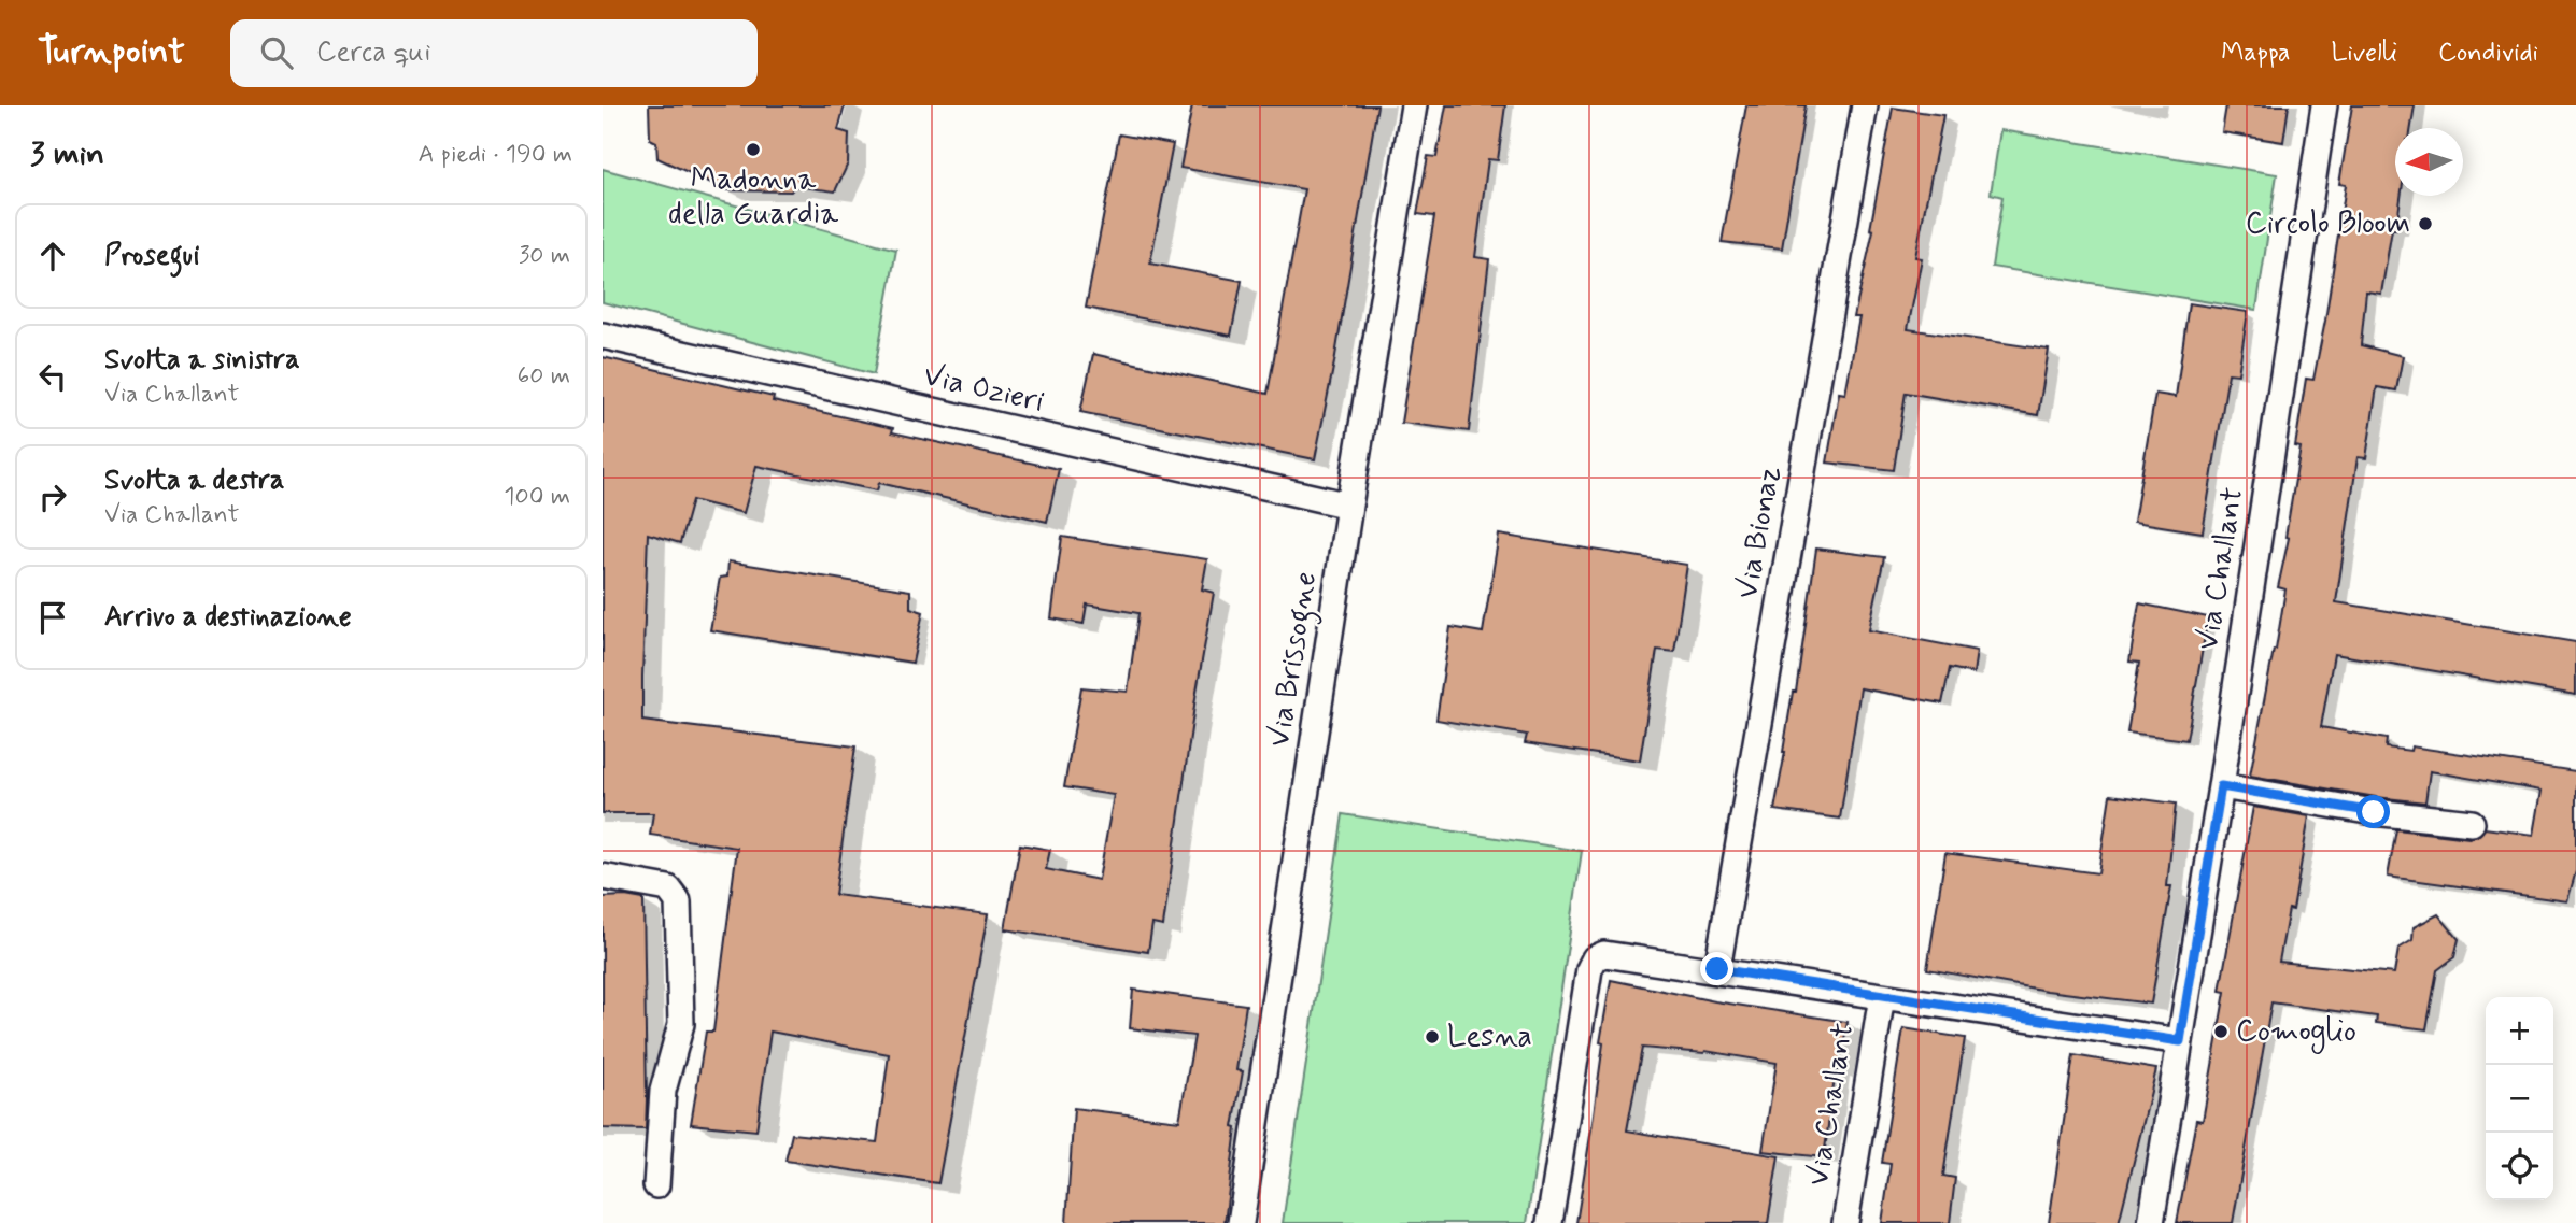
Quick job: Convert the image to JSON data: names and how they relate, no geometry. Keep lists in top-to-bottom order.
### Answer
{
  "streets": {
    "street": [
      "Via Ozieri",
      "Via Bionaz",
      "Via Challant",
      "Via Brissogne"
    ]
  },
  "crossings": [
    ["Via Ozieri", "Via Brissogne"],
    ["Via Bionaz", "Via Challant"]
  ],
  "places": [
    "Madonna della Guardia",
    "Circolo Bloom",
    "Comoglio",
    "Lesna"
  ],
  "north": "left",
  "page": {
    "header": "Turnpoint",
    "search": "Cerca qui",
    "nav": ["Mappa", "Livelli", "Condividi"],
    "heading": ["3 min", "A piedi · 190 m"],
    "list": [
      ["Prosegui", "30 m"],
      ["Svolta a sinistra", "Via Challant", "60 m"],
      ["Svolta a destra", "Via Challant", "100 m"],
      "Arrivo a destinazione"
    ],
    "map_buttons": ["+", "−"]
  }
}
